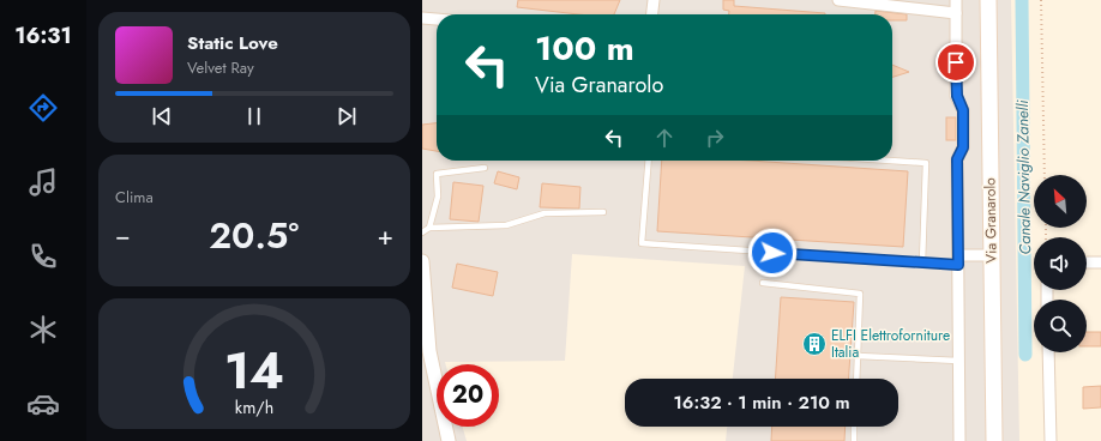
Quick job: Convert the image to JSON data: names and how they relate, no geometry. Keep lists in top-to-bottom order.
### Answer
{
  "streets": {
    "main road": ["Via Granarolo"]
  },
  "water": ["Canale Naviglio Zanelli"],
  "places": {
    "building": ["ELFI Elettroforniture Italia"]
  },
  "north": "top left",
  "page": {
    "tabs": "16:31",
    "turn": ["100 m", "Via Granarolo"],
    "song": ["Static Love", "Velvet Ray"],
    "tile": "Clima",
    "heat": ["−", "20.5°", "+"],
    "limit": "20",
    "trip": "16:32 · 1 min · 210 m",
    "gauge": ["14", "km/h"]
  }
}
